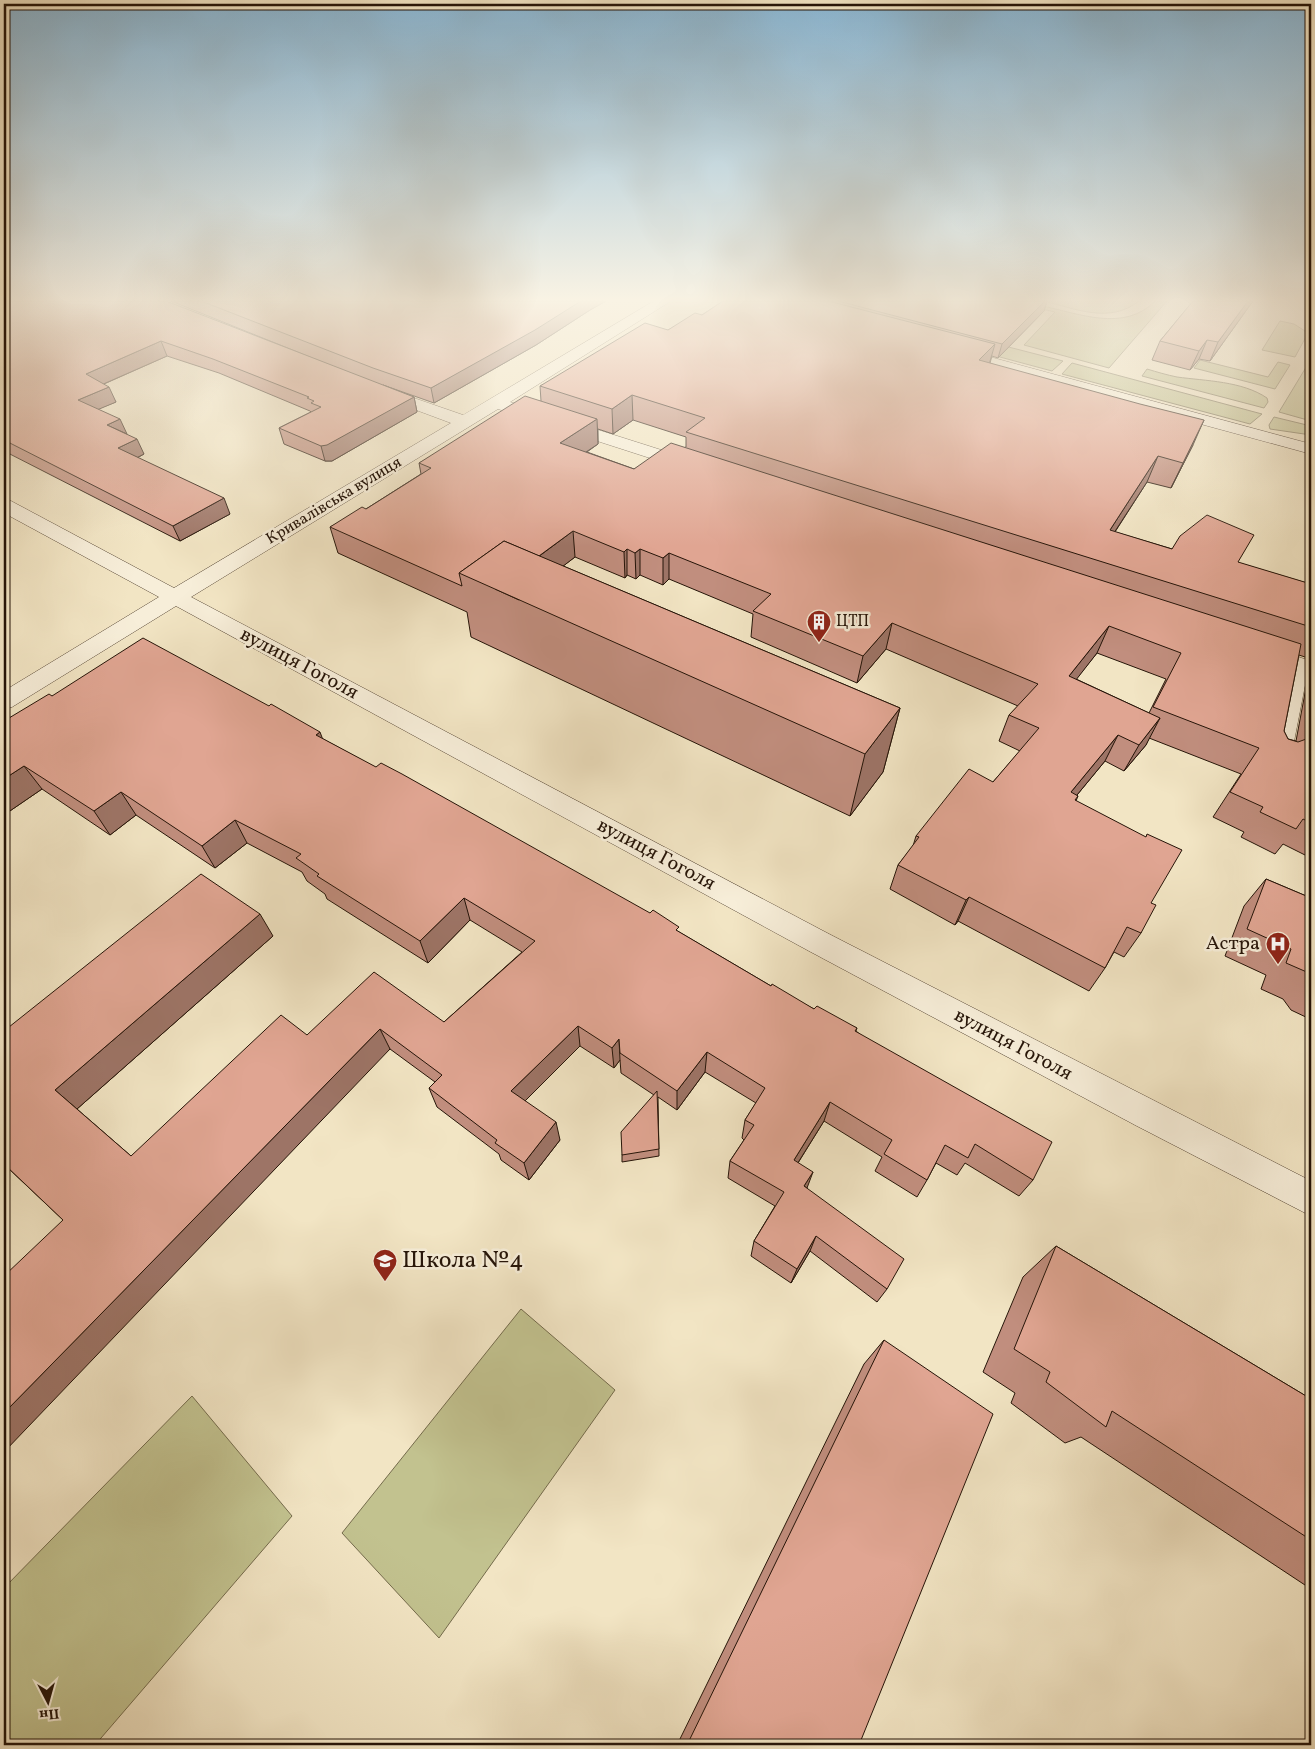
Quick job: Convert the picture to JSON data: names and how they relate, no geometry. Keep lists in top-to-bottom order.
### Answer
{
  "streets": {
    "street": ["Кривалівська вулиця", "вулиця Гоголя"]
  },
  "crossings": [
    ["Кривалівська вулиця", "вулиця Гоголя"]
  ],
  "places": {
    "building": ["ЦТП"],
    "hospital": ["Астра"],
    "school or university": ["Школа №4"]
  },
  "north": "bottom"
}
